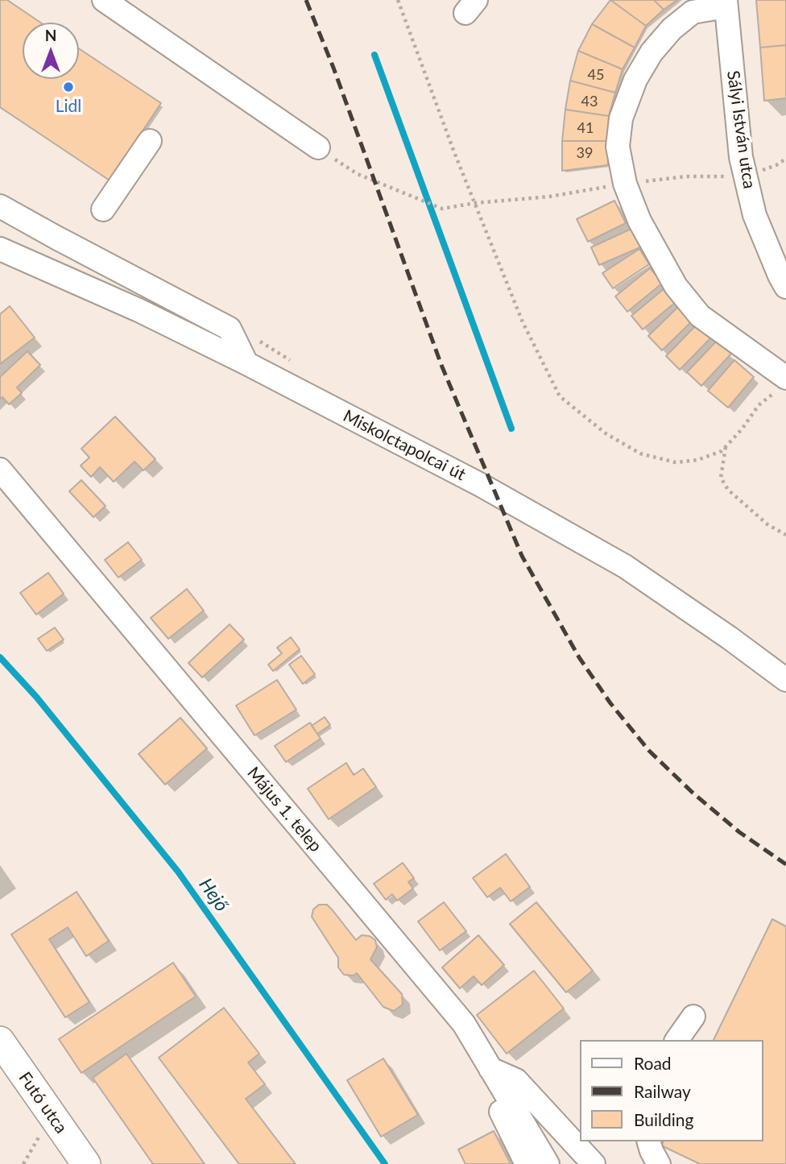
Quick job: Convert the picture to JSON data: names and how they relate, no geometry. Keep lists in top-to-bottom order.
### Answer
{
  "streets": {
    "main road": ["Futó utca"],
    "street": ["Sályi István utca", "Miskolctapolcai út", "Május 1. telep"]
  },
  "water": ["Hejő"],
  "places": ["Lidl"],
  "house_numbers": [
    "45",
    "43",
    "41",
    "39"
  ],
  "legend": ["Road", "Railway", "Building"],
  "north": "top"
}
